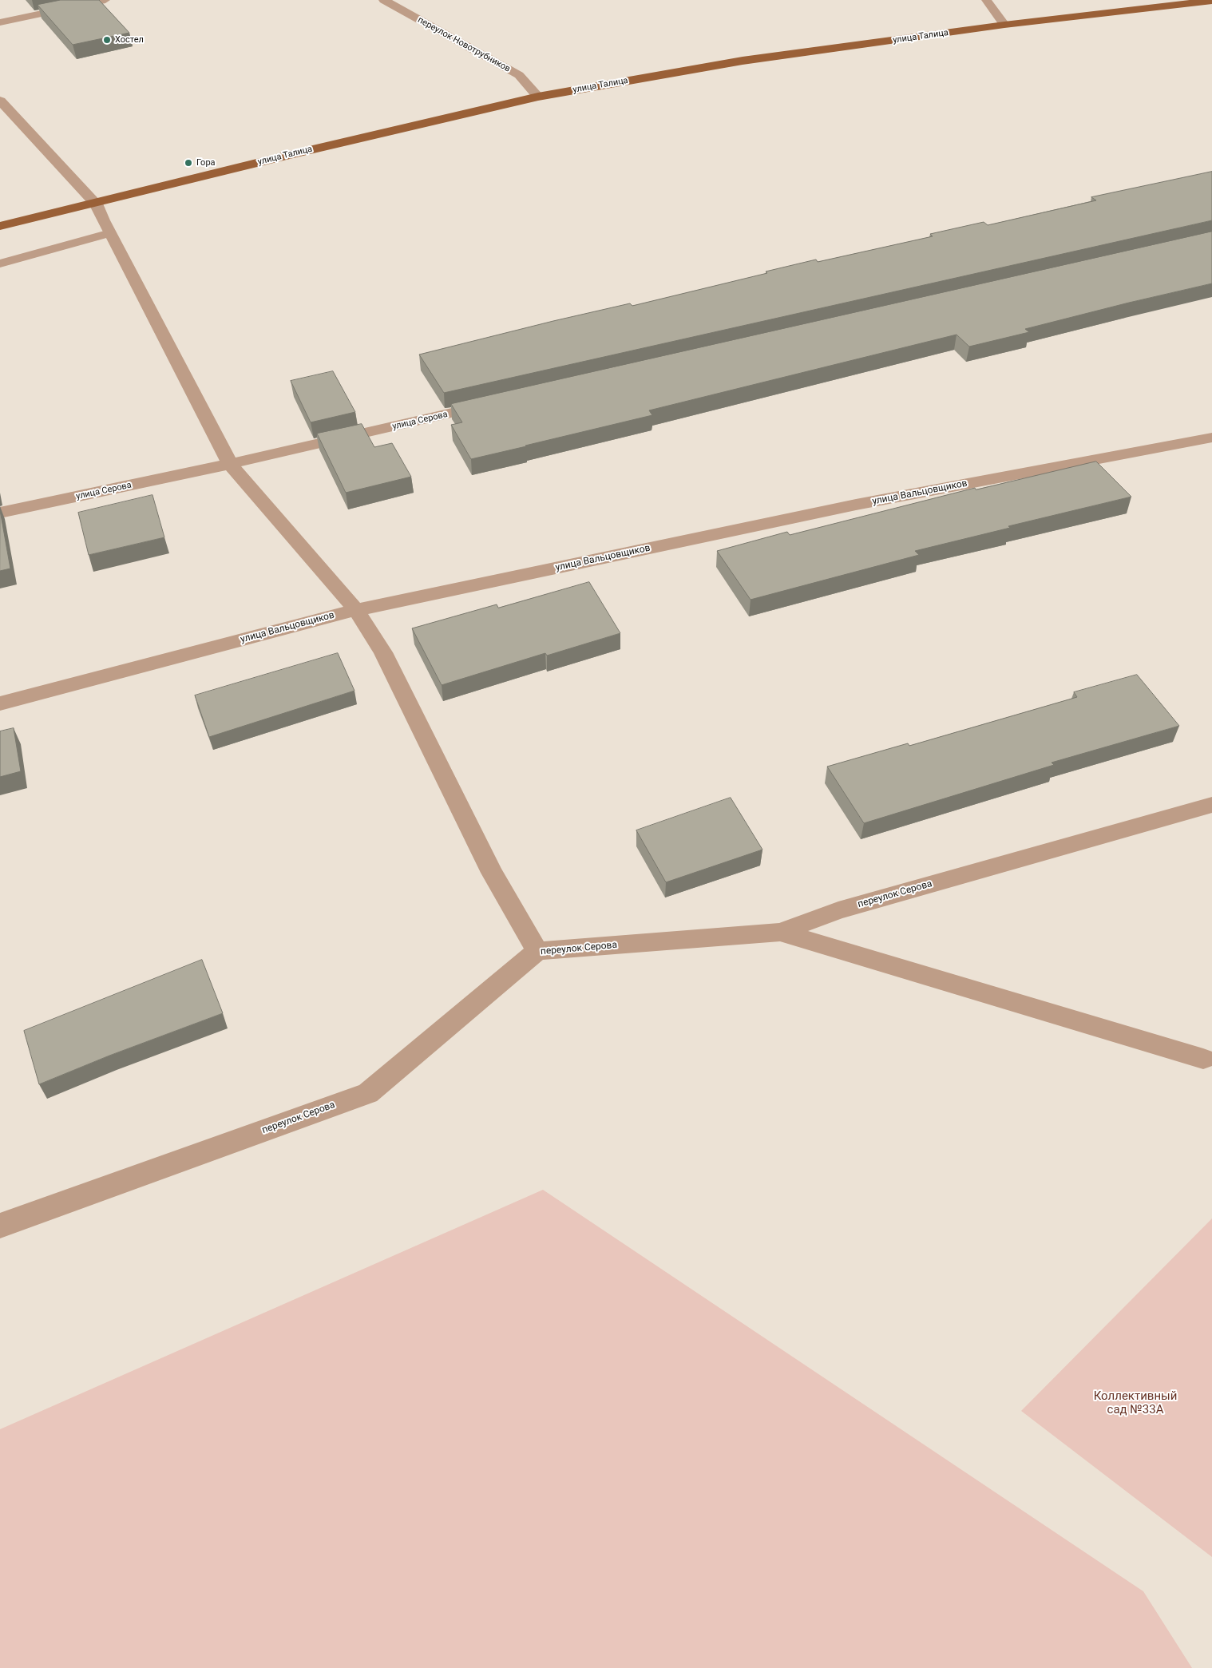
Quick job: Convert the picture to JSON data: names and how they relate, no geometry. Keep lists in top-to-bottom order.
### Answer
{
  "streets": {
    "main road": ["улица Талица"],
    "street": [
      "переулок Новотрубников",
      "улица Серова",
      "улица Вальцовщиков",
      "переулок Серова"
    ]
  },
  "crossings": [
    ["улица Талица", "переулок Новотрубников"]
  ],
  "parks": ["Коллективный сад №33А"],
  "places": ["Хостел", "Гора"]
}
